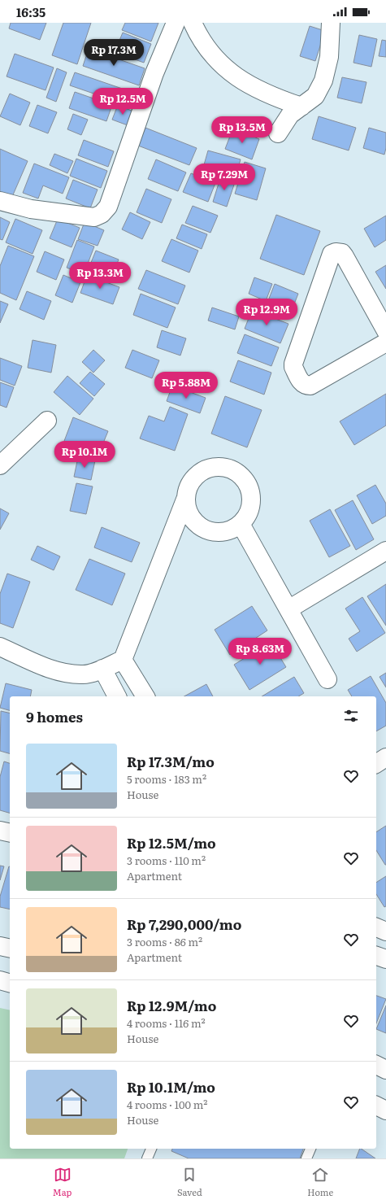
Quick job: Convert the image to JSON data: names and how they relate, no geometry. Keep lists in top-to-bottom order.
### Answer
{
  "page": {
    "status": "16:35",
    "price": [
      "Rp 17.3M",
      "Rp 12.5M",
      "Rp 13.5M",
      "Rp 7.29M",
      "Rp 13.3M",
      "Rp 12.9M",
      "Rp 5.88M",
      "Rp 10.1M",
      "Rp 8.63M"
    ],
    "heading": "9 homes",
    "list": [
      {
        "name": "Rp 17.3M/mo",
        "note": "5 rooms · 183 m² · House"
      },
      {
        "name": "Rp 12.5M/mo",
        "note": "3 rooms · 110 m² · Apartment"
      },
      {
        "name": "Rp 7,290,000/mo",
        "note": "3 rooms · 86 m² · Apartment"
      },
      {
        "name": "Rp 12.9M/mo",
        "note": "4 rooms · 116 m² · House"
      },
      {
        "name": "Rp 10.1M/mo",
        "note": "4 rooms · 100 m² · House"
      }
    ],
    "tabs": ["Map", "Saved", "Home"]
  }
}
